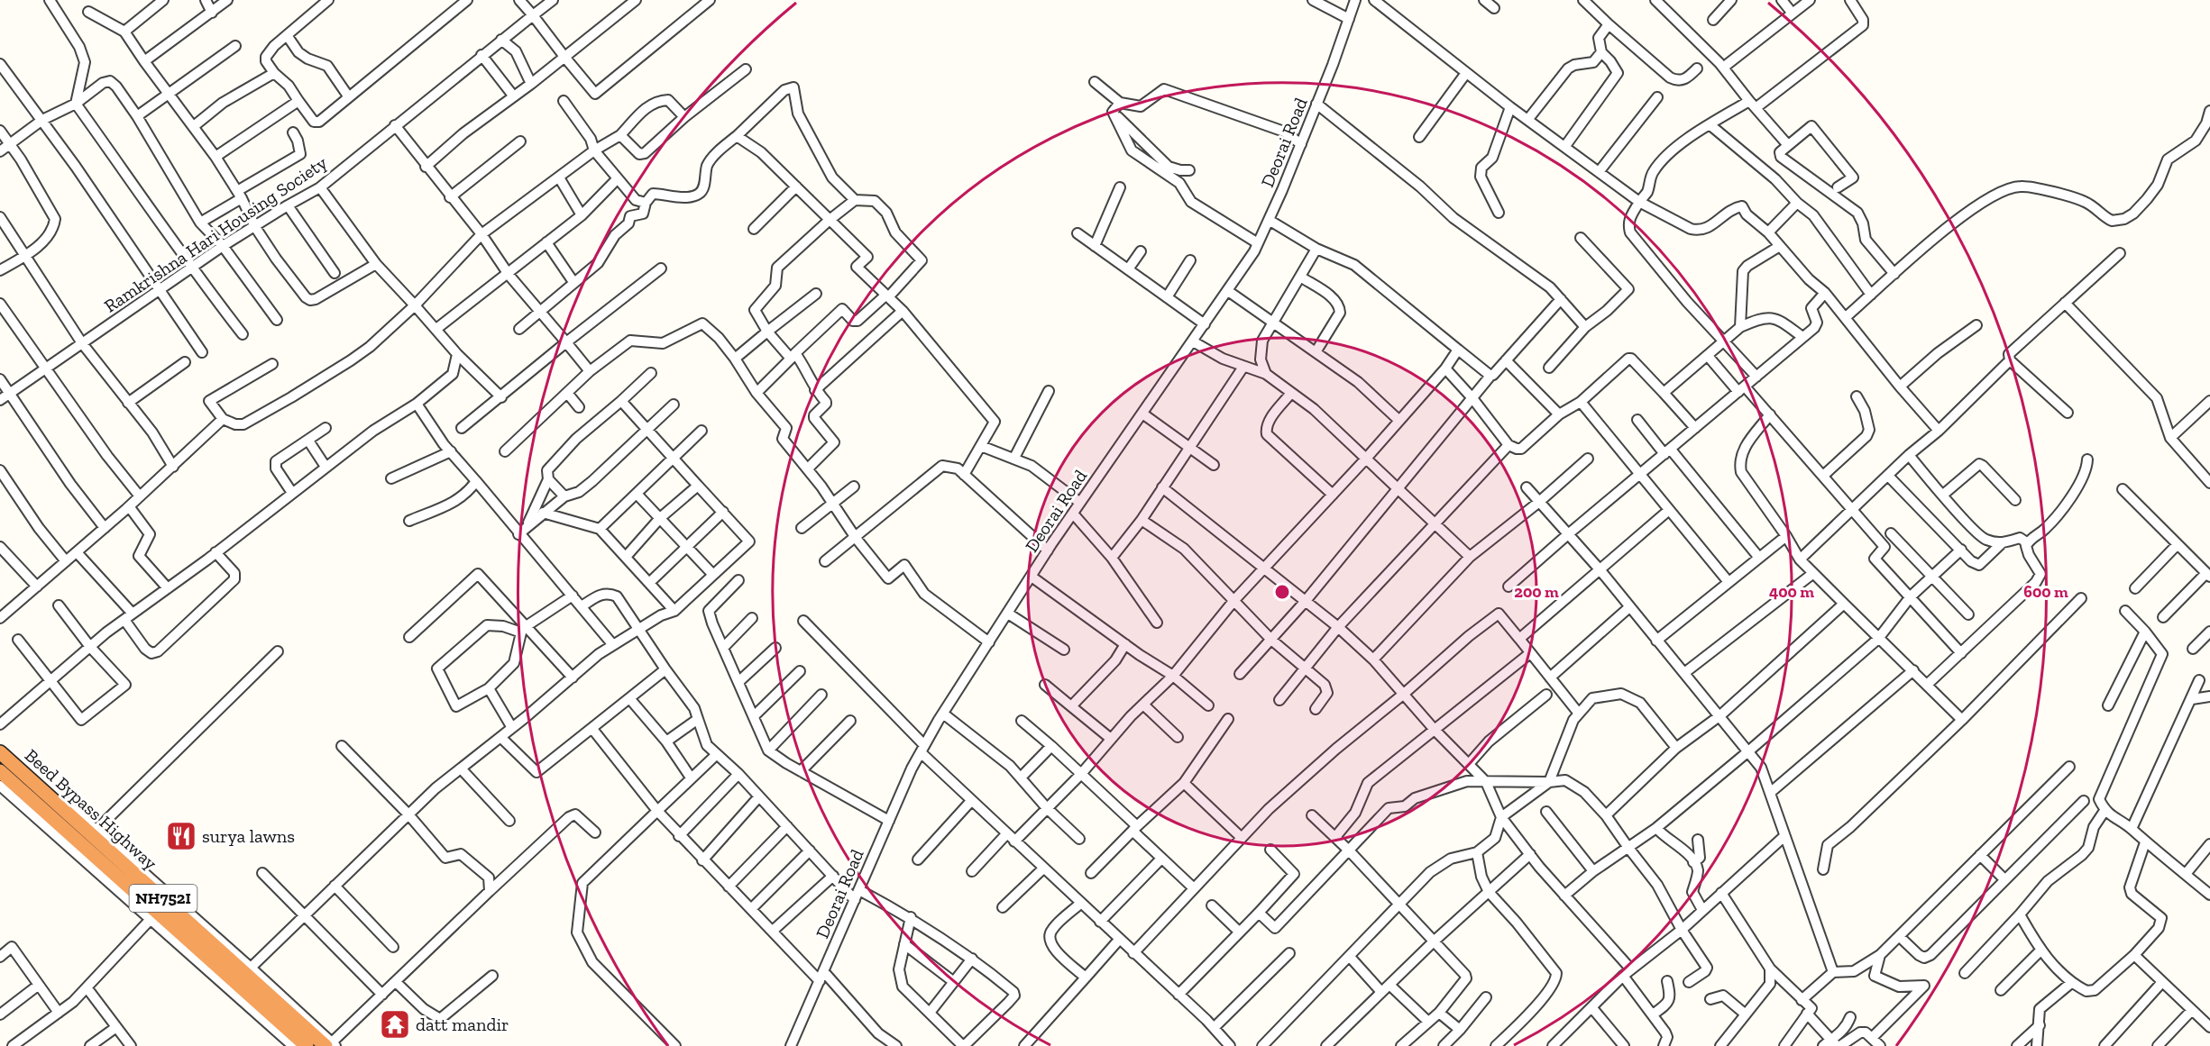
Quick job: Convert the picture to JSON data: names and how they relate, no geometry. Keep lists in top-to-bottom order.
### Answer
{
  "streets": {
    "highway": ["Beed Bypass Highway", "NH752I"],
    "street": ["Deorai Road", "Ramkrishna Hari Housing Society"]
  },
  "places": {
    "restaurant": ["surya lawns"],
    "temple": ["datt mandir"]
  },
  "rings": ["200 m", "400 m", "600 m"]
}
